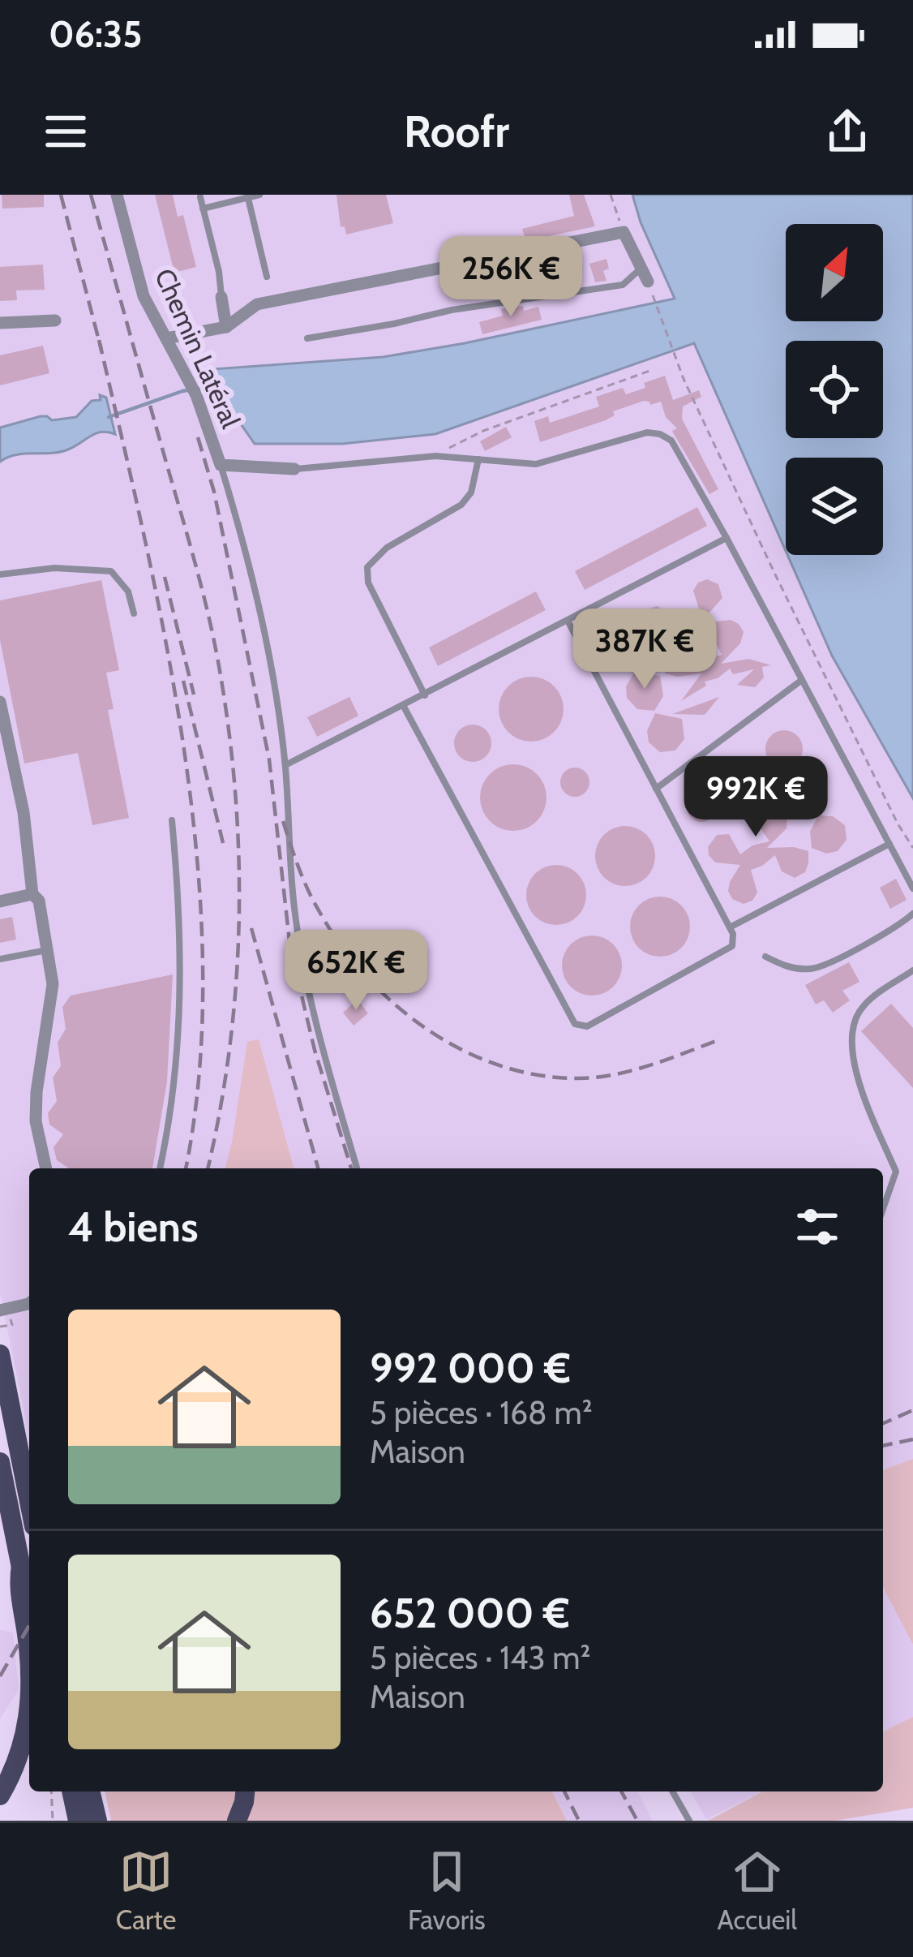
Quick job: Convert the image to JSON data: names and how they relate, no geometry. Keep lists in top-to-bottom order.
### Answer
{
  "streets": {
    "street": ["Chemin Latéral"]
  },
  "north": "top right",
  "page": {
    "status": "06:35",
    "header": "Roofr",
    "price": [
      "256K €",
      "387K €",
      "992K €",
      "652K €"
    ],
    "heading": "4 biens",
    "list": [
      {
        "name": "992 000 €",
        "note": "5 pièces · 168 m² · Maison"
      },
      {
        "name": "652 000 €",
        "note": "5 pièces · 143 m² · Maison"
      }
    ],
    "tabs": ["Carte", "Favoris", "Accueil"]
  }
}
